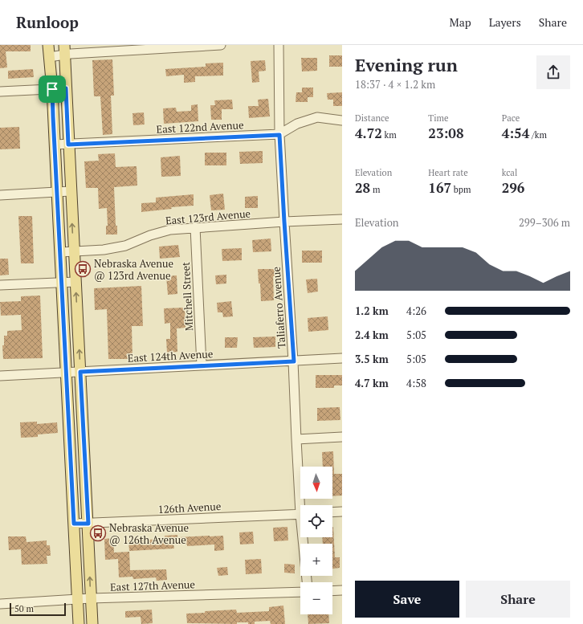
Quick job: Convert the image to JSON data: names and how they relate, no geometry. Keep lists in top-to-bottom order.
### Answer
{
  "streets": {
    "street": [
      "East 122nd Avenue",
      "East 123rd Avenue",
      "Mitchell Street",
      "Taliaferro Avenue",
      "East 124th Avenue",
      "126th Avenue",
      "East 127th Avenue"
    ]
  },
  "crossings": [
    ["East 122nd Avenue", "Taliaferro Avenue"],
    ["East 123rd Avenue", "Mitchell Street"],
    ["East 123rd Avenue", "Taliaferro Avenue"],
    ["Mitchell Street", "East 124th Avenue"],
    ["Taliaferro Avenue", "East 124th Avenue"]
  ],
  "places": {
    "bus stop": ["Nebraska Avenue @ 123rd Avenue", "Nebraska Avenue @ 126th Avenue"]
  },
  "scale_bar": "50 m",
  "north": "bottom",
  "page": {
    "header": "Runloop",
    "nav": ["Map", "Layers", "Share"],
    "heading": ["Evening run", "18:37 · 4 × 1.2 km"],
    "stats": [
      ["Distance", "4.72 km"],
      ["Time", "23:08"],
      ["Pace", "4:54 /km"],
      ["Elevation", "28 m"],
      ["Heart rate", "167 bpm"],
      ["kcal", "296"]
    ],
    "chart": ["Elevation", "299–306 m"],
    "list": [
      {
        "name": "1.2 km",
        "note": "4:26"
      },
      {
        "name": "2.4 km",
        "note": "5:05"
      },
      {
        "name": "3.5 km",
        "note": "5:05"
      },
      {
        "name": "4.7 km",
        "note": "4:58"
      }
    ],
    "map_buttons": ["+", "−"],
    "buttons": ["Save", "Share"],
    "scale": "50 m"
  }
}
